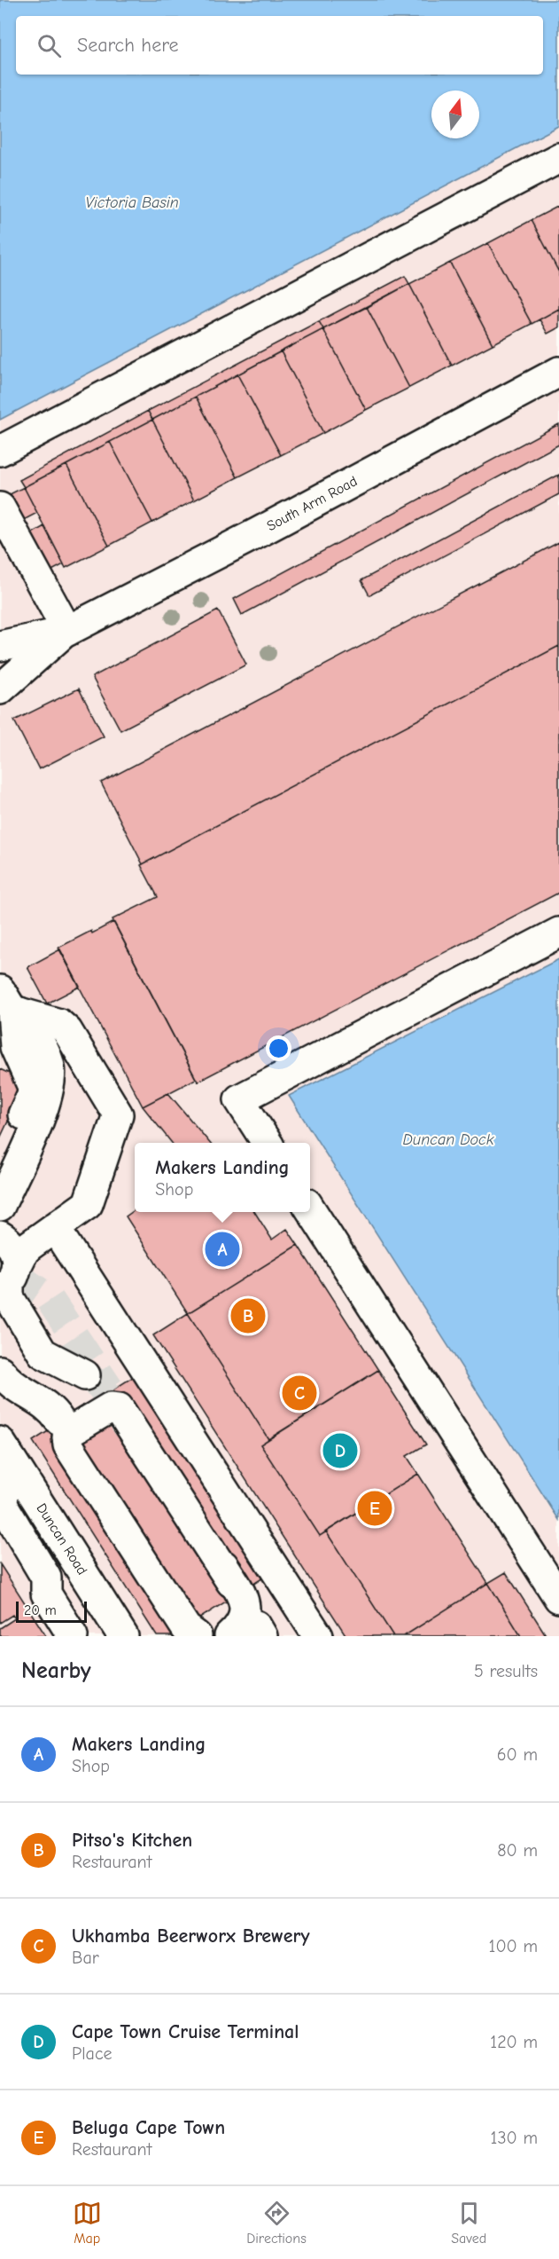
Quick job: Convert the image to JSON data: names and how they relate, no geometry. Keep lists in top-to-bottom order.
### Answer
{
  "streets": {
    "street": ["South Arm Road", "Duncan Road"]
  },
  "water": ["Victoria Basin", "Duncan Dock"],
  "scale_bar": "20 m",
  "north": "top",
  "page": {
    "search": "Search here",
    "popup": ["Makers Landing", "Shop"],
    "pins": [
      "A",
      "B",
      "C",
      "D",
      "E"
    ],
    "scale": "20 m",
    "heading": ["Nearby", "5 results"],
    "list": [
      {
        "mark": "A",
        "name": "Makers Landing",
        "note": "Shop",
        "value": "60 m"
      },
      {
        "mark": "B",
        "name": "Pitso's Kitchen",
        "note": "Restaurant",
        "value": "80 m"
      },
      {
        "mark": "C",
        "name": "Ukhamba Beerworx Brewery",
        "note": "Bar",
        "value": "100 m"
      },
      {
        "mark": "D",
        "name": "Cape Town Cruise Terminal",
        "note": "Place",
        "value": "120 m"
      },
      {
        "mark": "E",
        "name": "Beluga Cape Town",
        "note": "Restaurant",
        "value": "130 m"
      }
    ],
    "nav": ["Map", "Directions", "Saved"]
  }
}
